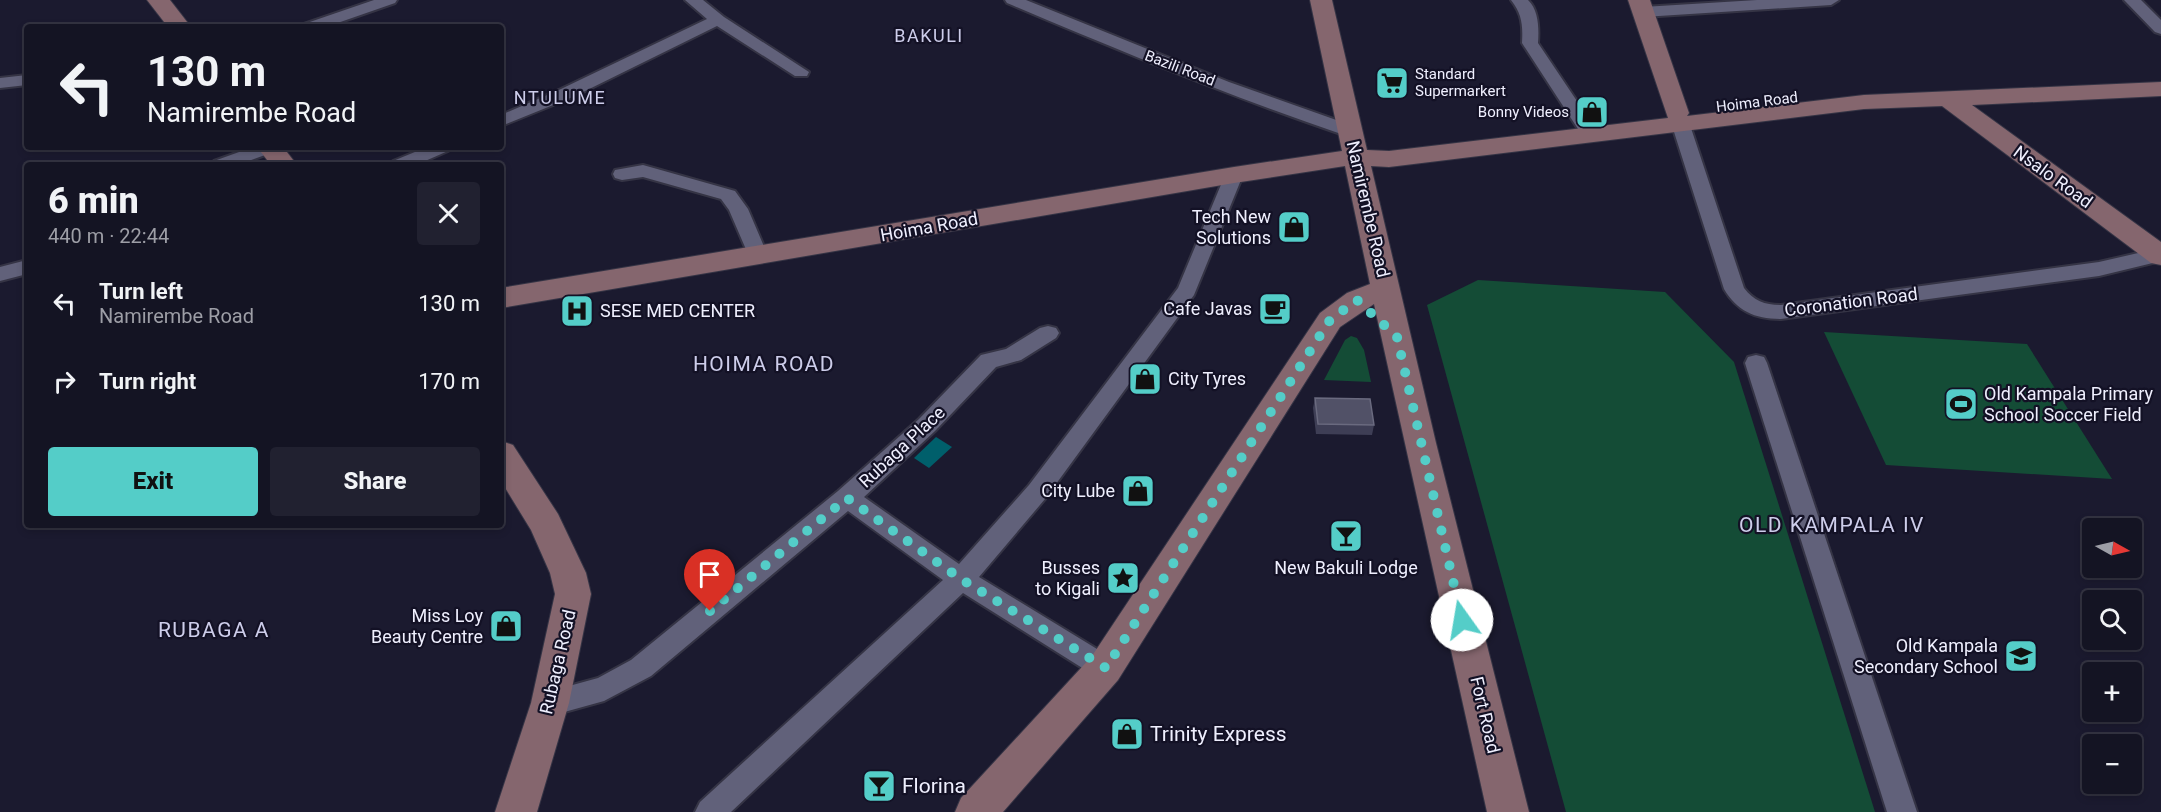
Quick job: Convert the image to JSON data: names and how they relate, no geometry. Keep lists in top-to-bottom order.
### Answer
{
  "streets": {
    "main road": [
      "Hoima Road",
      "Nsalo Road",
      "Namirembe Road",
      "Rubaga Road",
      "Fort Road"
    ],
    "street": ["Bazili Road", "Coronation Road", "Rubaga Place"]
  },
  "crossings": [
    ["Bazili Road", "Namirembe Road"],
    ["Hoima Road", "Nsalo Road"],
    ["Hoima Road", "Namirembe Road"],
    ["Hoima Road", "Coronation Road"],
    ["Nsalo Road", "Coronation Road"],
    ["Namirembe Road", "Fort Road"],
    ["Rubaga Place", "Rubaga Road"]
  ],
  "districts": [
    "BAKULI",
    "NTULUME",
    "HOIMA ROAD",
    "OLD KAMPALA IV",
    "RUBAGA A"
  ],
  "places": {
    "supermarket": ["Standard Supermarkert"],
    "shop": [
      "Bonny Videos",
      "Tech New Solutions",
      "City Tyres",
      "City Lube",
      "Miss Loy Beauty Centre",
      "Trinity Express"
    ],
    "cafe": ["Cafe Javas"],
    "hospital": ["SESE MED CENTER"],
    "sports": ["Old Kampala Primary School Soccer Field"],
    "bar": ["New Bakuli Lodge", "Florina"],
    "place": ["Busses to Kigali"],
    "school or university": ["Old Kampala Secondary School"]
  },
  "north": "right",
  "page": {
    "turn": ["130 m", "Namirembe Road"],
    "heading": ["6 min", "440 m · 22:44"],
    "list": [
      {
        "name": "Turn left",
        "note": "Namirembe Road",
        "value": "130 m"
      },
      {
        "name": "Turn right",
        "value": "170 m"
      }
    ],
    "buttons": ["Exit", "Share"],
    "map_buttons": ["+", "−"]
  }
}
